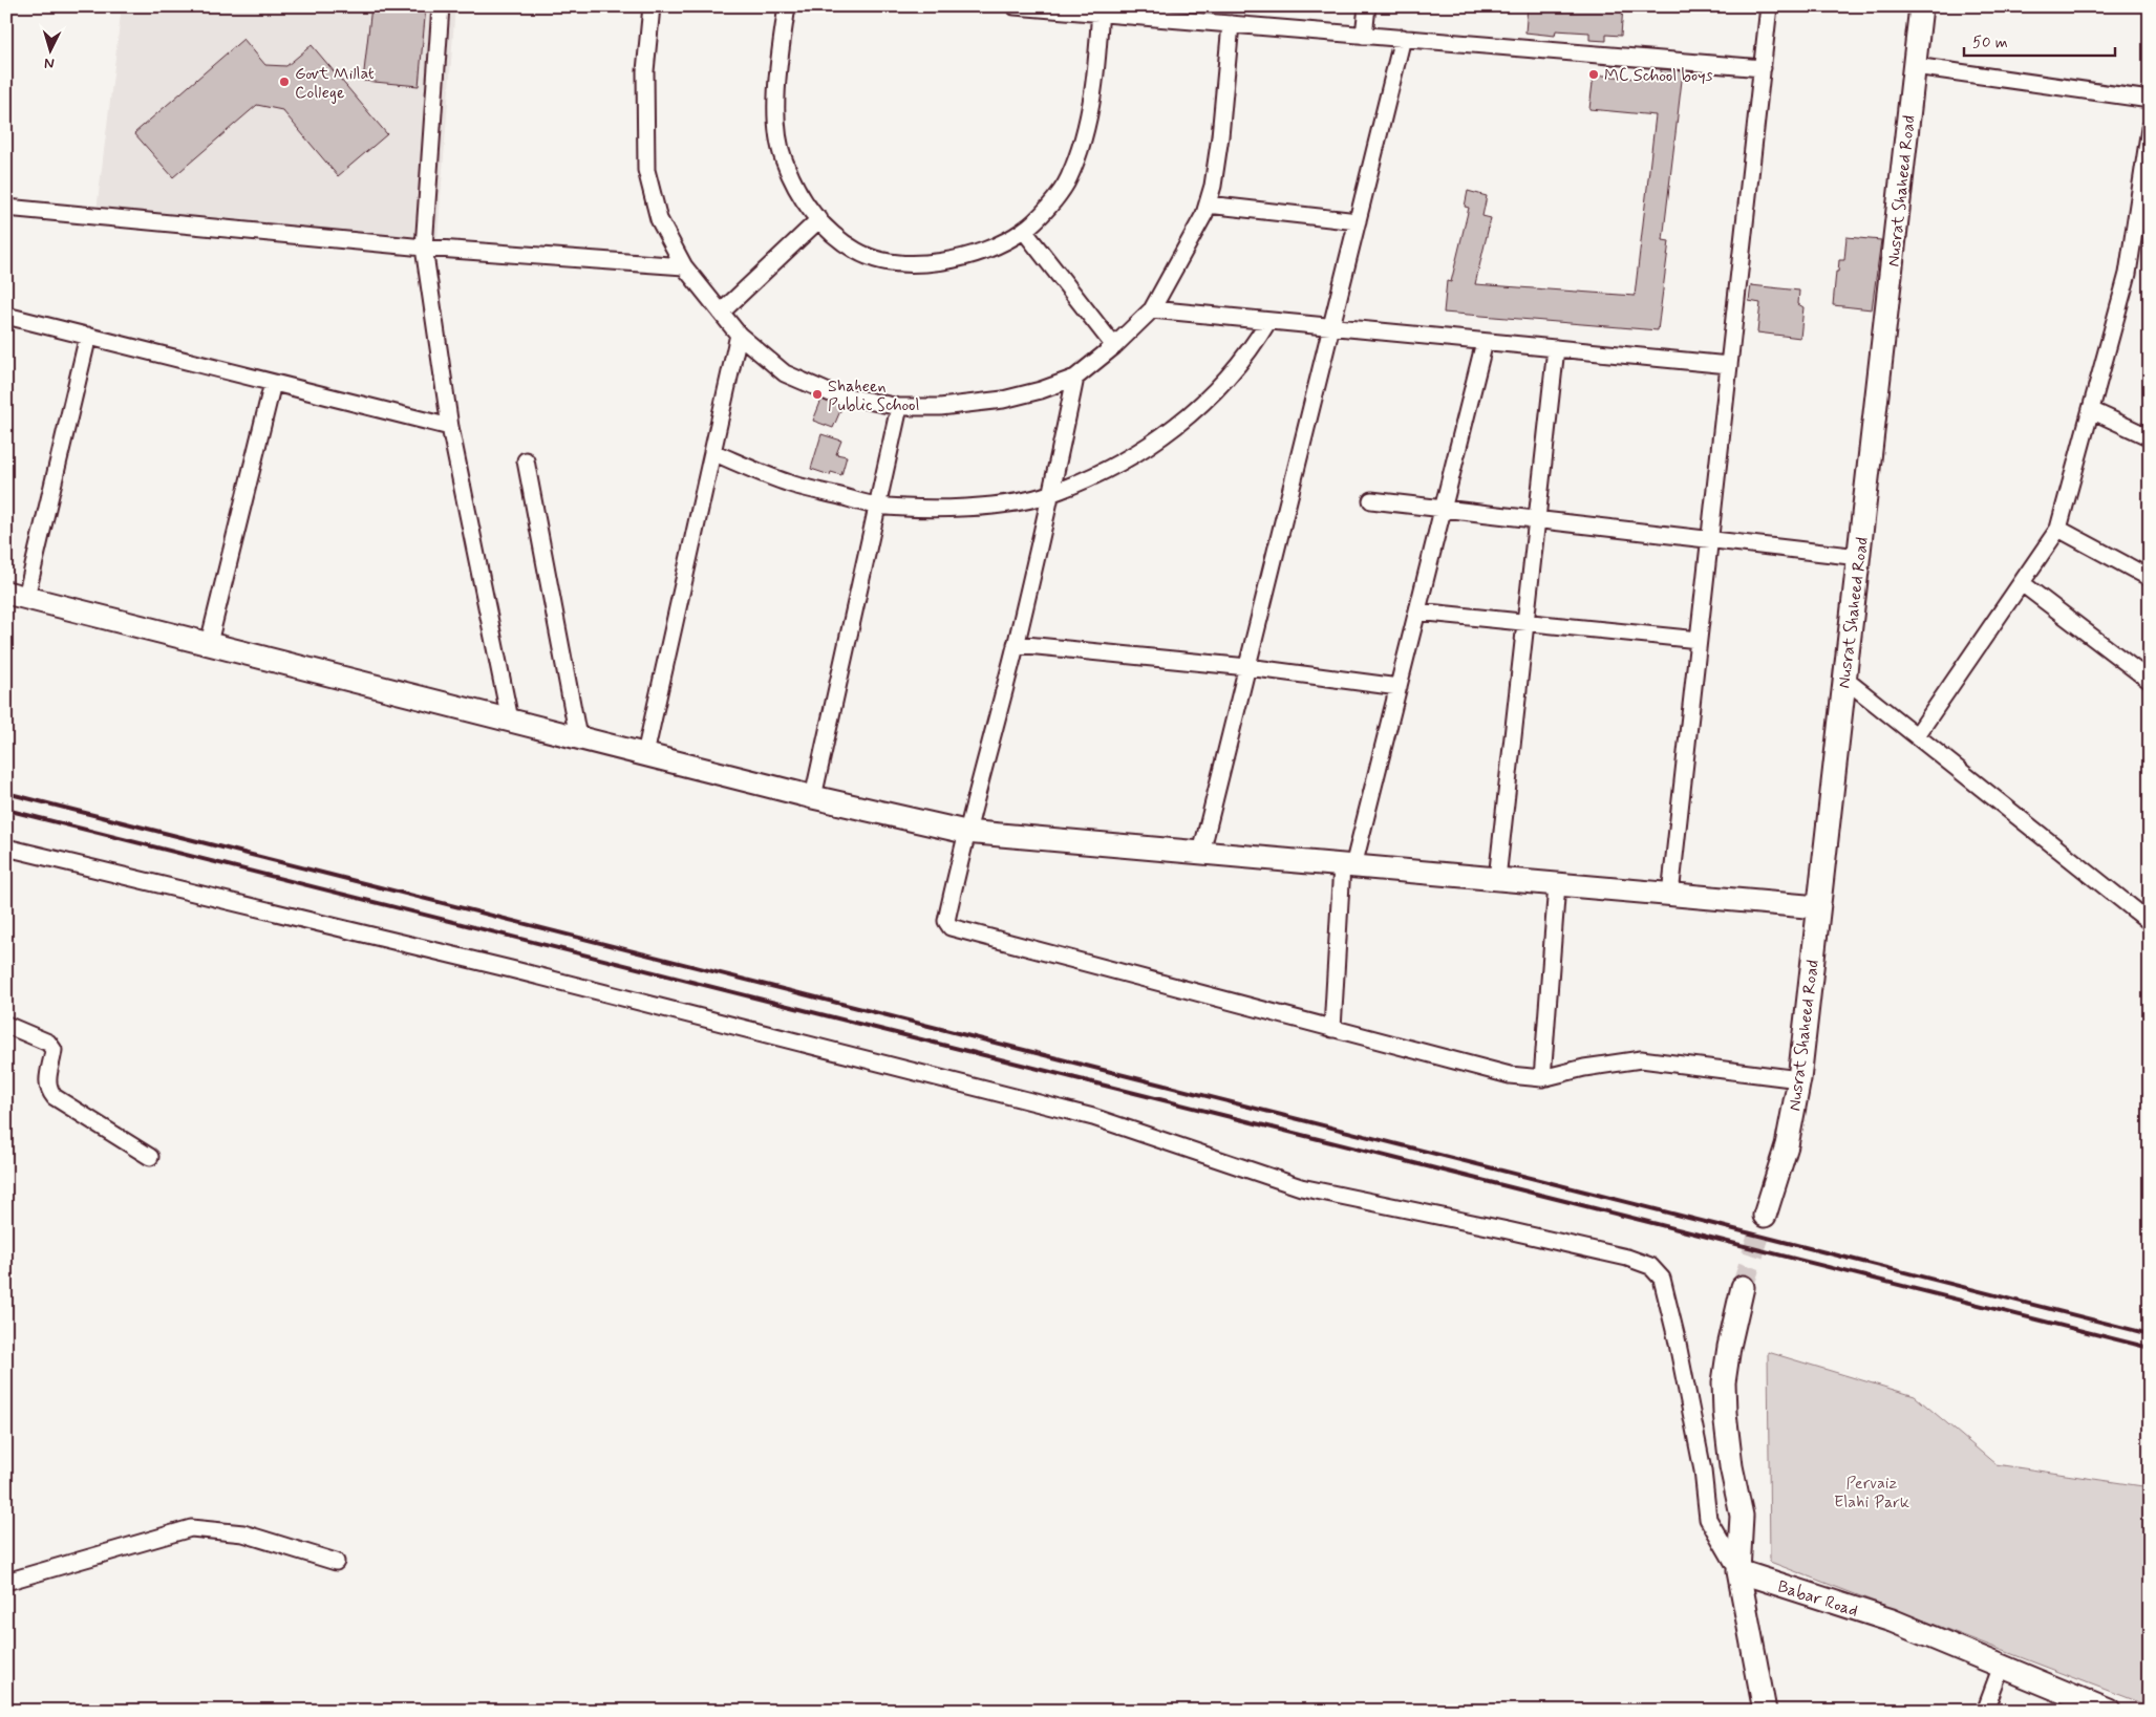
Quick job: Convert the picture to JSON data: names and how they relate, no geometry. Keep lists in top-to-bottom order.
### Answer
{
  "streets": {
    "street": ["Nusrat Shaheed Road", "Babar Road"]
  },
  "parks": ["Pervaiz Elahi Park"],
  "places": ["MC School boys", "Govt Millat College", "Shaheen Public School"],
  "scale_bar": "50 m",
  "north": "bottom"
}
